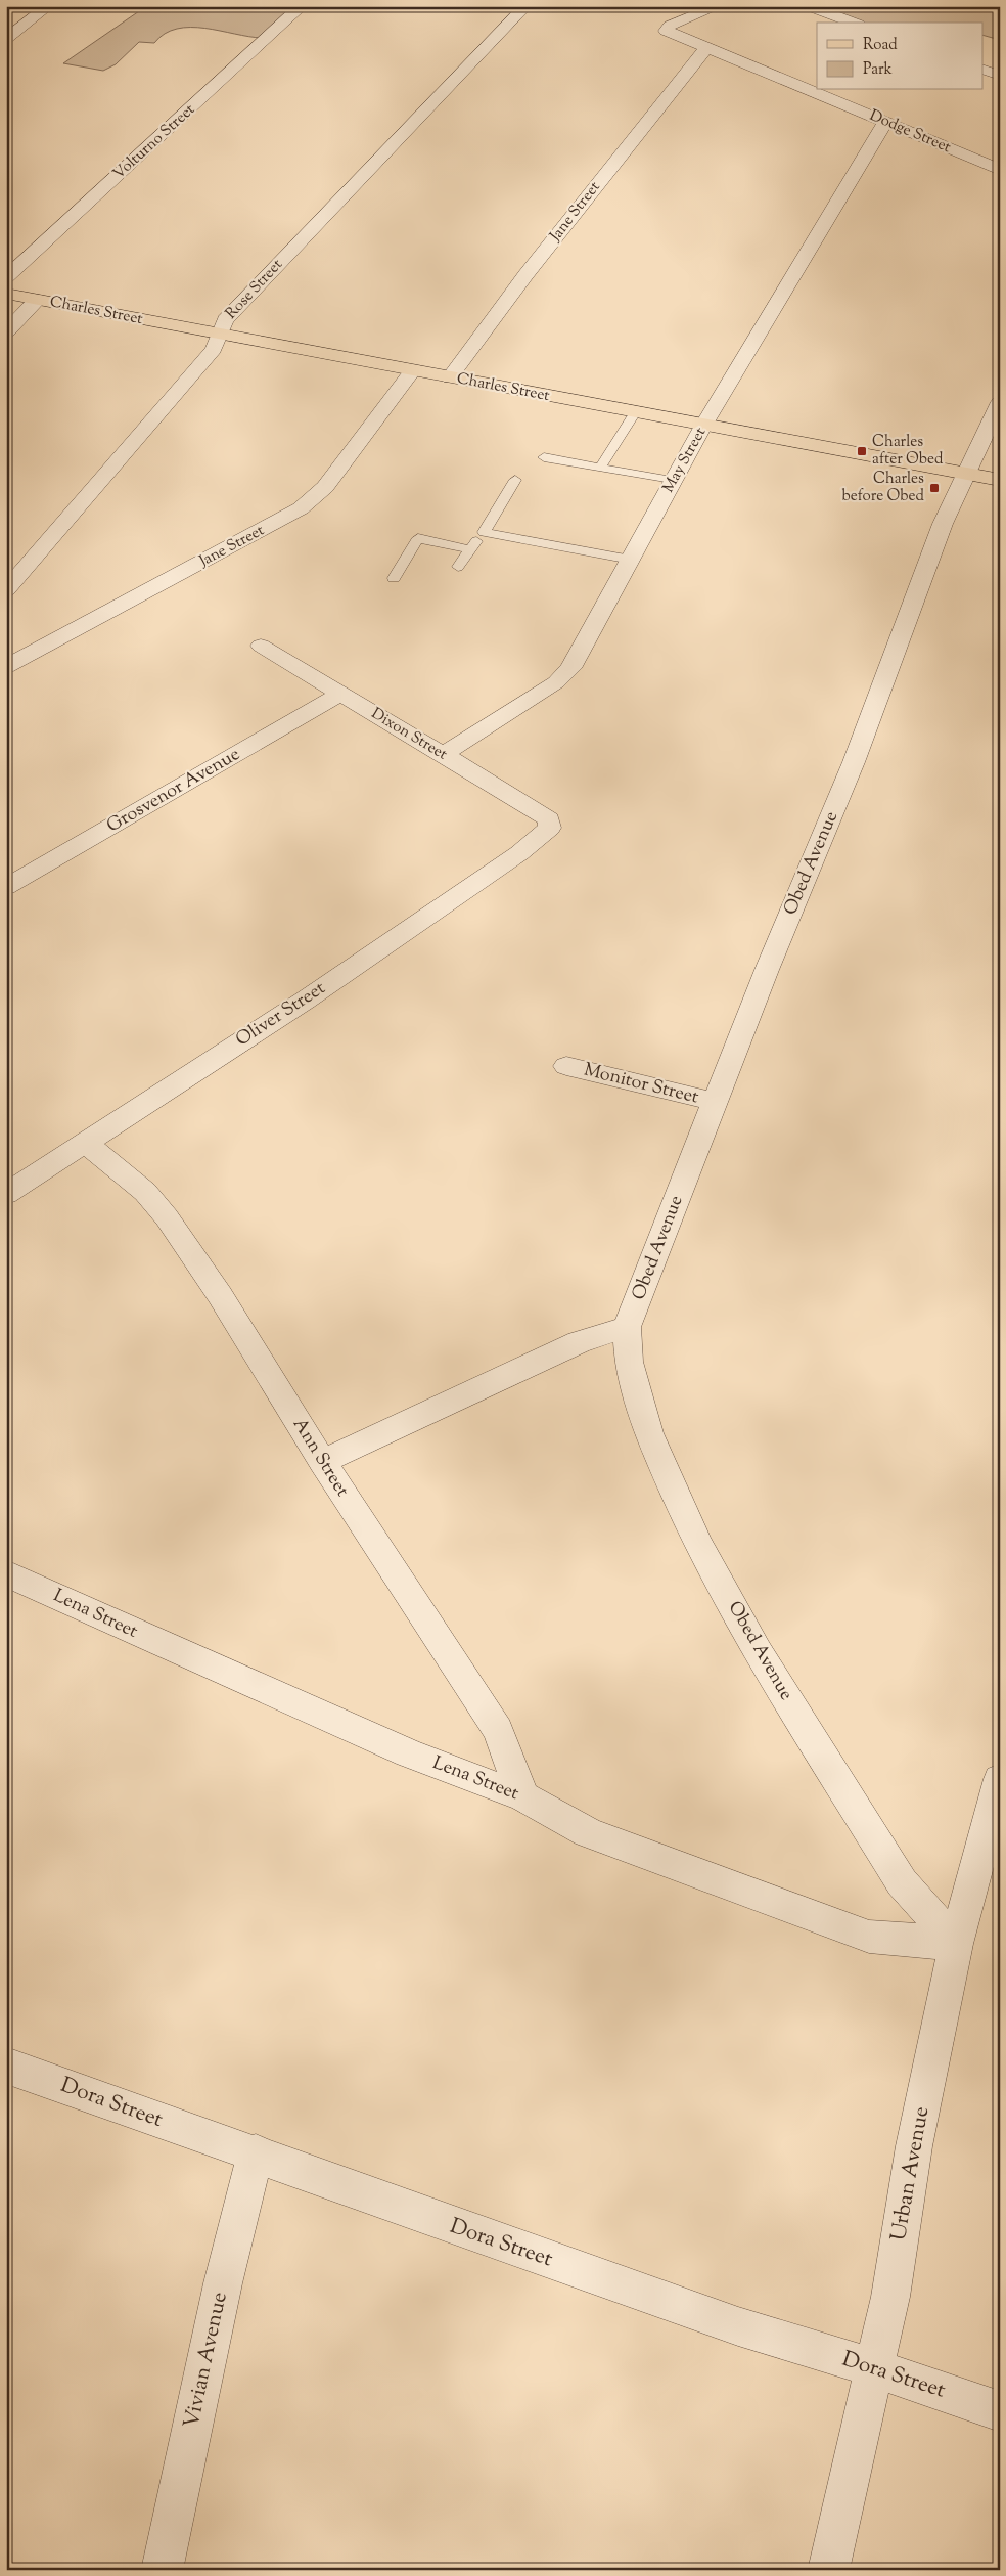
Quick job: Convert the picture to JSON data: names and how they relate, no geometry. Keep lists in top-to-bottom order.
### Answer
{
  "streets": {
    "main road": ["Charles Street"],
    "street": [
      "Dodge Street",
      "Volturno Street",
      "Jane Street",
      "Rose Street",
      "May Street",
      "Dixon Street",
      "Grosvenor Avenue",
      "Obed Avenue",
      "Oliver Street",
      "Monitor Street",
      "Ann Street",
      "Lena Street",
      "Dora Street",
      "Urban Avenue",
      "Vivian Avenue"
    ]
  },
  "crossings": [
    ["Dodge Street", "Jane Street"],
    ["Dodge Street", "May Street"],
    ["Jane Street", "Charles Street"],
    ["Rose Street", "Charles Street"],
    ["Charles Street", "May Street"],
    ["Charles Street", "Obed Avenue"],
    ["May Street", "Dixon Street"],
    ["Dixon Street", "Grosvenor Avenue"],
    ["Dixon Street", "Oliver Street"],
    ["Obed Avenue", "Monitor Street"],
    ["Obed Avenue", "Lena Street"],
    ["Obed Avenue", "Urban Avenue"],
    ["Oliver Street", "Ann Street"],
    ["Ann Street", "Lena Street"],
    ["Lena Street", "Urban Avenue"],
    ["Dora Street", "Urban Avenue"],
    ["Dora Street", "Vivian Avenue"]
  ],
  "places": {
    "transit": ["Charles after Obed", "Charles before Obed"]
  },
  "legend": ["Road", "Park"]
}
